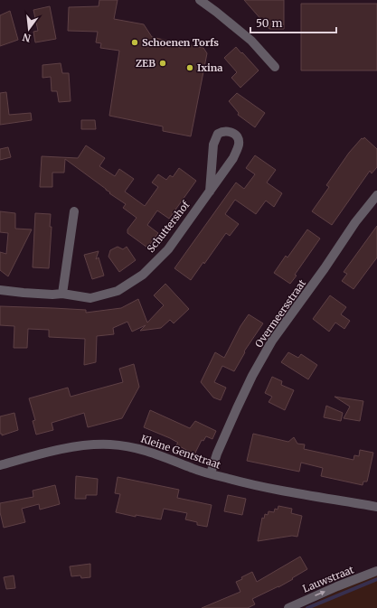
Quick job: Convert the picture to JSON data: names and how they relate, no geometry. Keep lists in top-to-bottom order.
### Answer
{
  "streets": {
    "street": [
      "Schuttershof",
      "Overmeersstraat",
      "Kleine Gentstraat",
      "Lauwstraat"
    ]
  },
  "crossings": [
    ["Overmeersstraat", "Kleine Gentstraat"]
  ],
  "one_way": ["Lauwstraat"],
  "places": ["Schoenen Torfs", "ZEB", "Ixina"],
  "scale_bar": "50 m",
  "north": "bottom"
}
